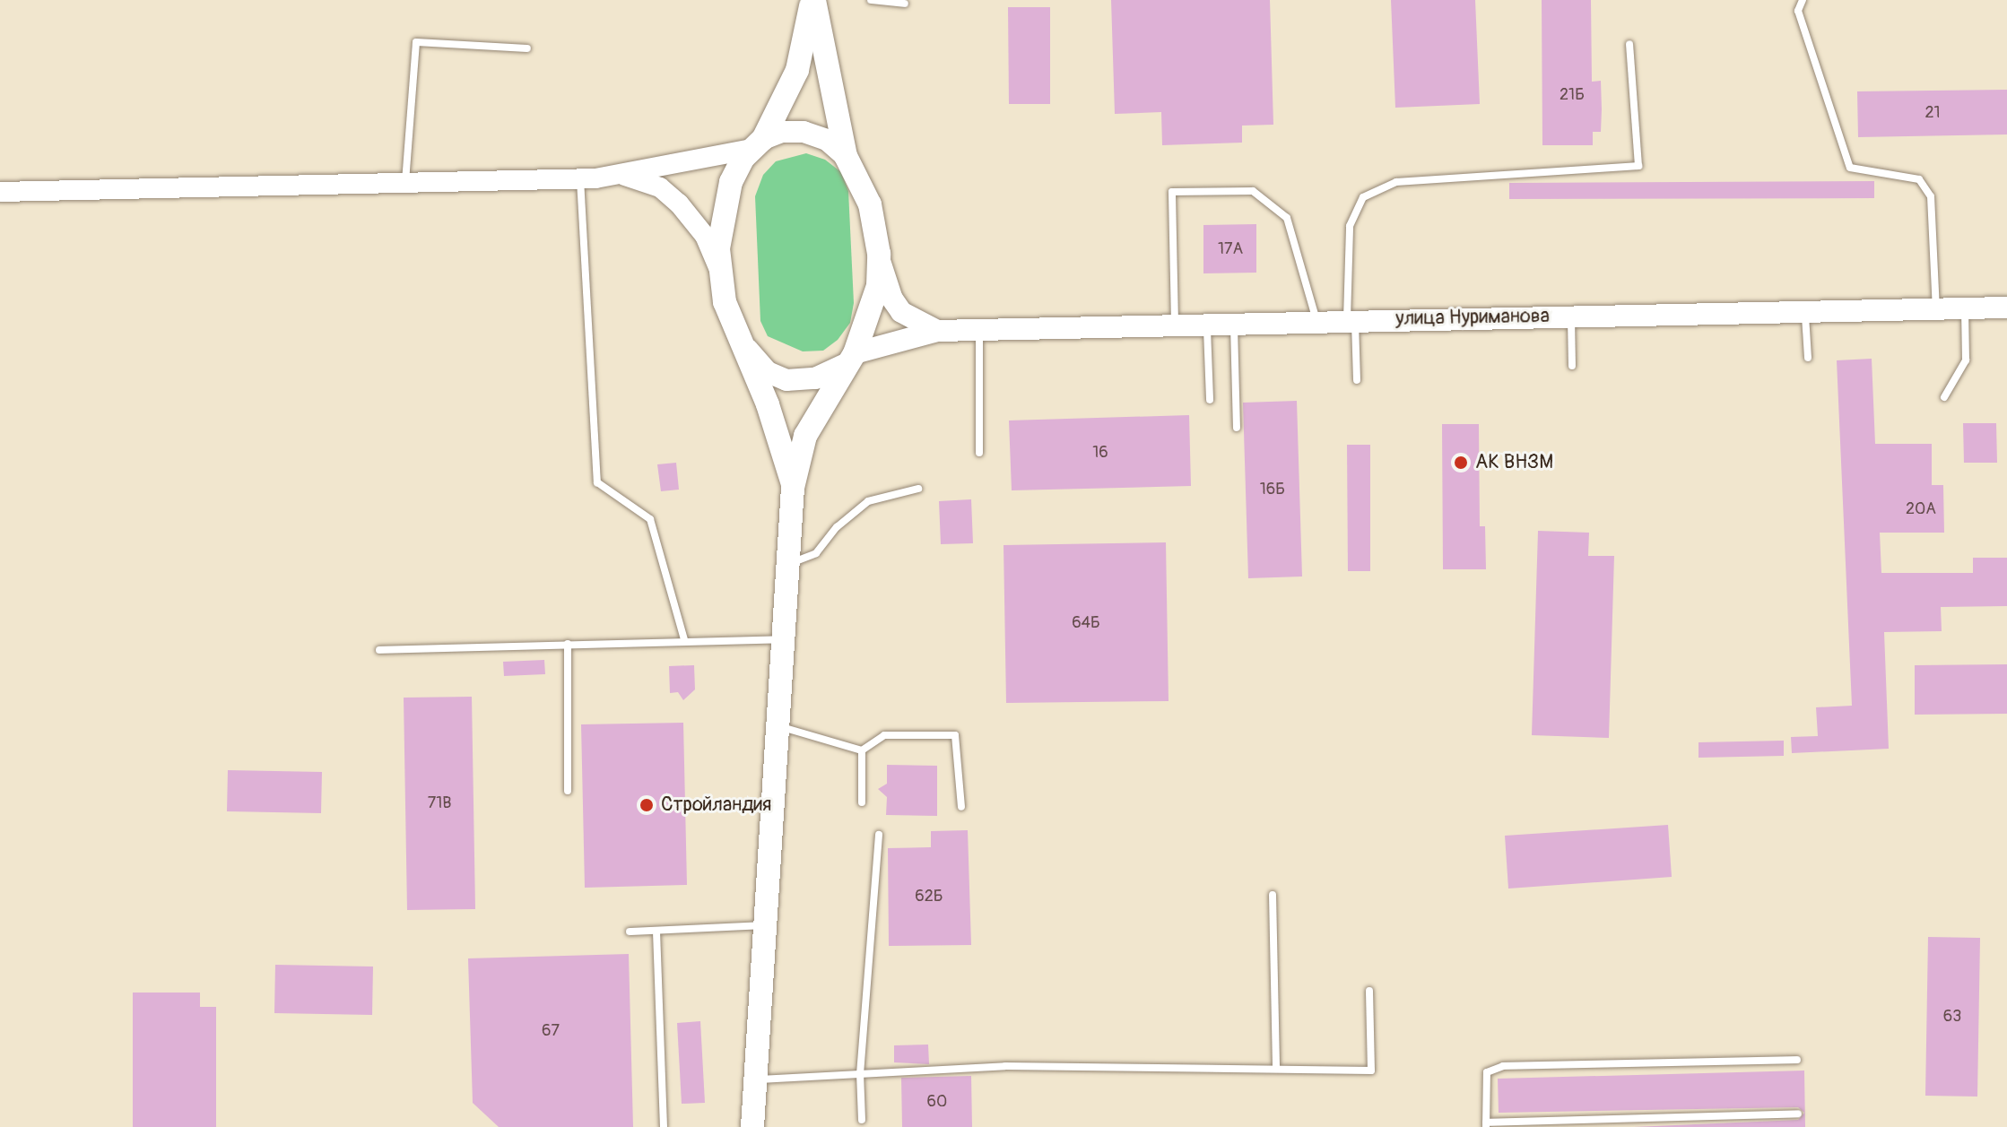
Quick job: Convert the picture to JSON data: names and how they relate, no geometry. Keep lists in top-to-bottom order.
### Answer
{
  "streets": {
    "main road": ["улица Нуриманова"]
  },
  "places": ["АК ВНЗМ", "Стройландия"],
  "house_numbers": [
    "21Б",
    "21",
    "17А",
    "16",
    "16Б",
    "20А",
    "64Б",
    "71В",
    "62Б",
    "63",
    "67",
    "60"
  ]
}
